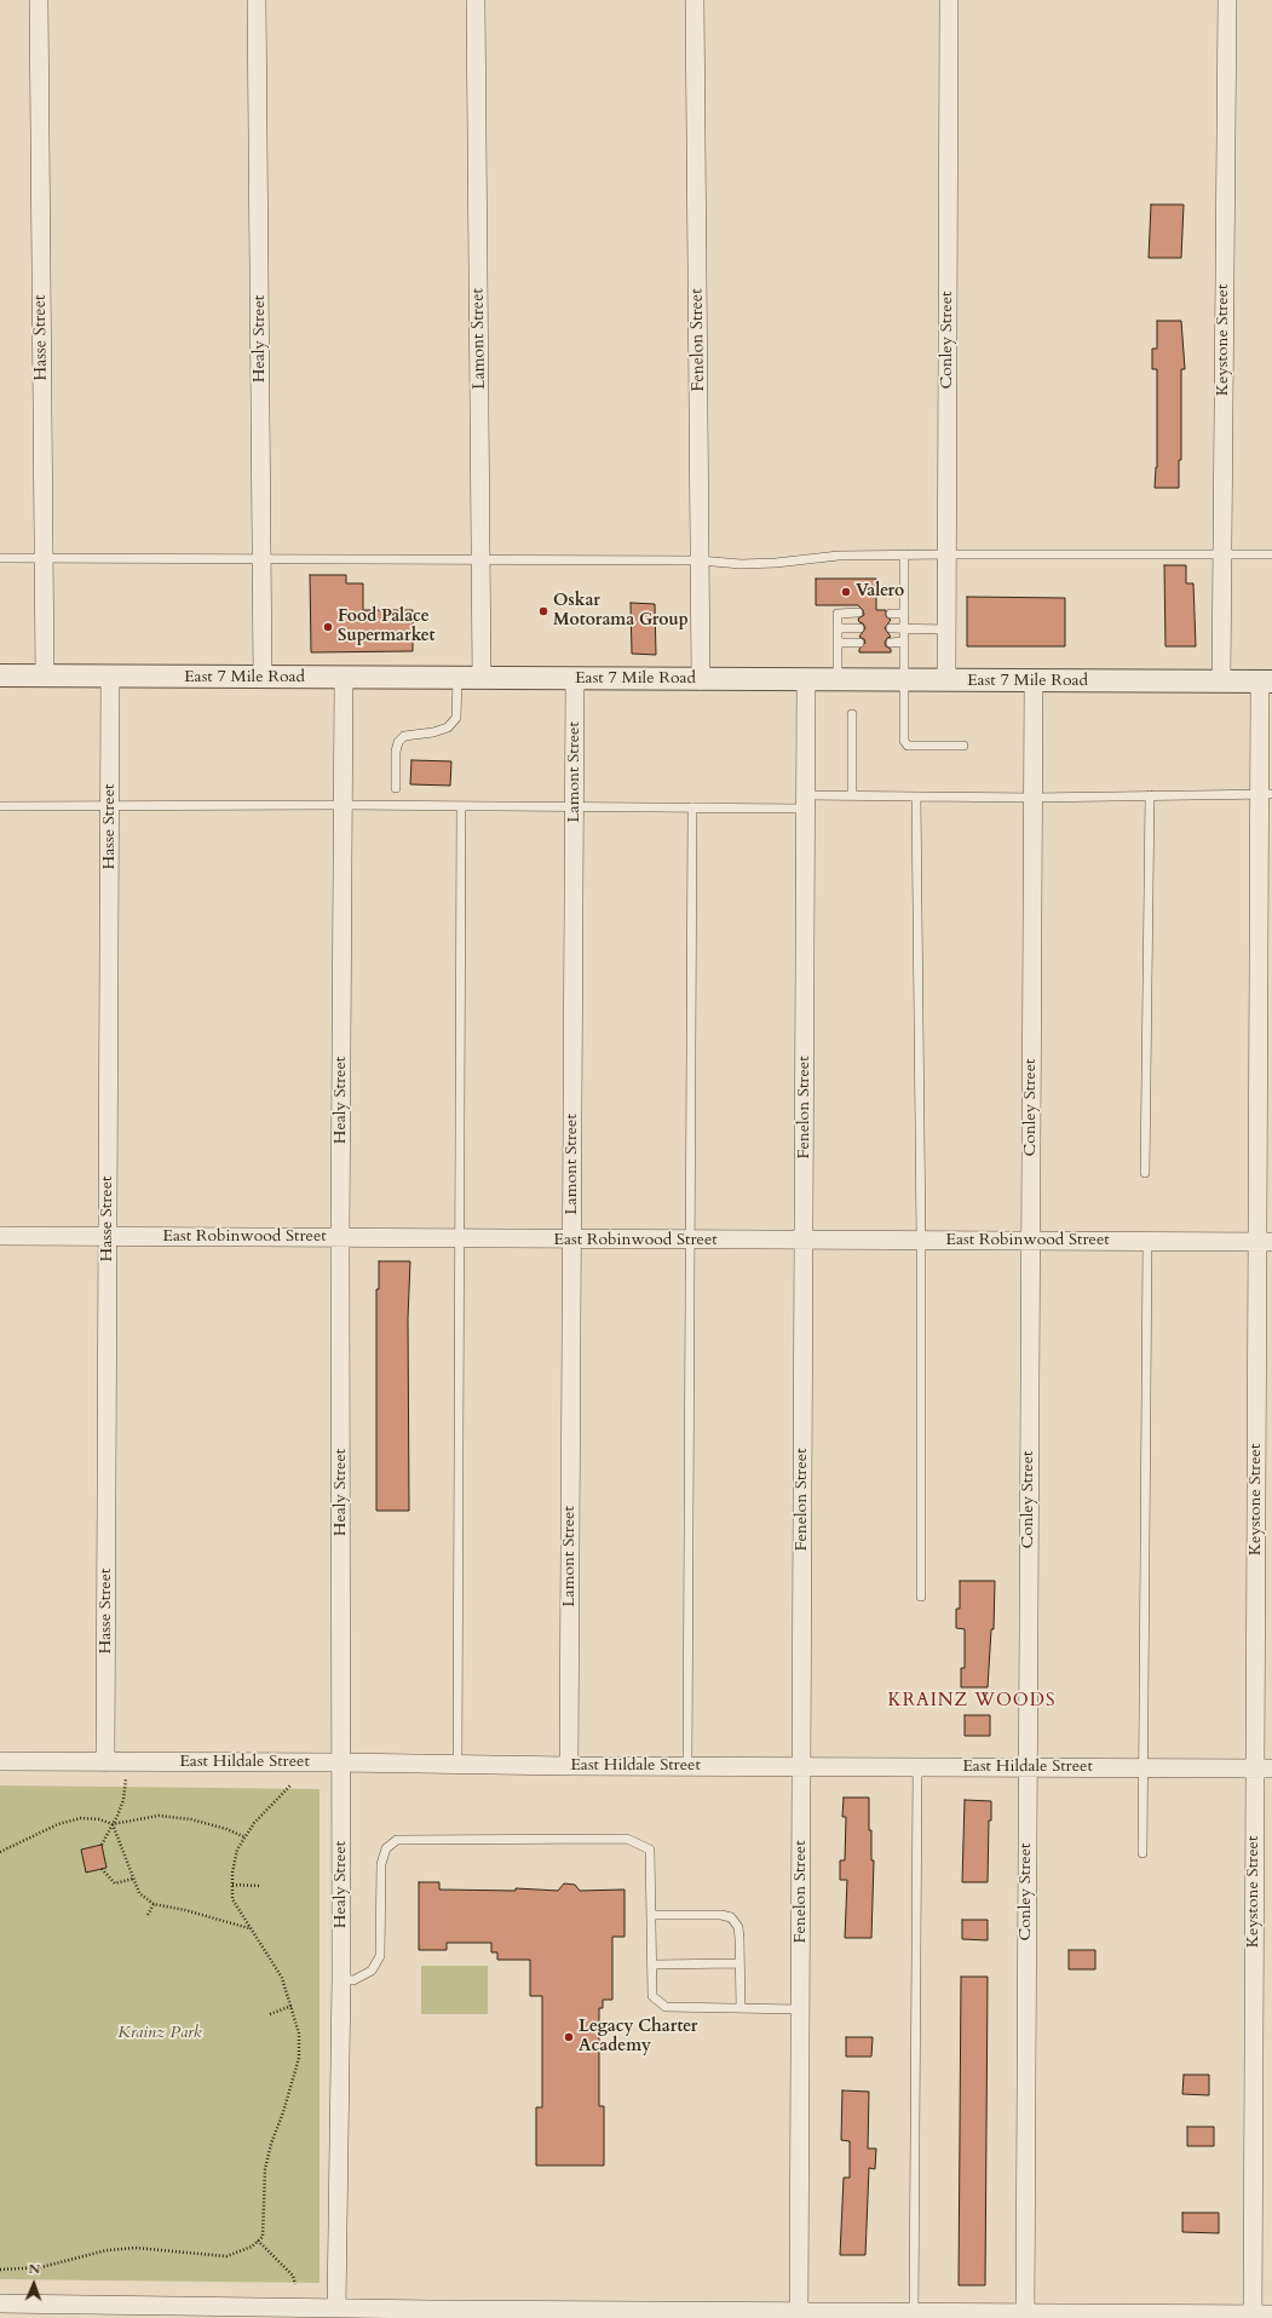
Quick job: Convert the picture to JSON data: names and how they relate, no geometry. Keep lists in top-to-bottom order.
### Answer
{
  "streets": {
    "street": [
      "Hasse Street",
      "Healy Street",
      "Lamont Street",
      "Fenelon Street",
      "Conley Street",
      "Keystone Street",
      "East 7 Mile Road",
      "East Robinwood Street",
      "East Hildale Street"
    ]
  },
  "crossings": [
    ["Hasse Street", "East 7 Mile Road"],
    ["Hasse Street", "East Robinwood Street"],
    ["Hasse Street", "East Hildale Street"],
    ["Healy Street", "East 7 Mile Road"],
    ["Healy Street", "East Robinwood Street"],
    ["Healy Street", "East Hildale Street"],
    ["Lamont Street", "East 7 Mile Road"],
    ["Lamont Street", "East Robinwood Street"],
    ["Lamont Street", "East Hildale Street"],
    ["Fenelon Street", "East 7 Mile Road"],
    ["Fenelon Street", "East Robinwood Street"],
    ["Fenelon Street", "East Hildale Street"],
    ["Conley Street", "East 7 Mile Road"],
    ["Conley Street", "East Robinwood Street"],
    ["Conley Street", "East Hildale Street"],
    ["Keystone Street", "East 7 Mile Road"],
    ["Keystone Street", "East Robinwood Street"],
    ["Keystone Street", "East Hildale Street"]
  ],
  "districts": ["KRAINZ WOODS"],
  "parks": ["Krainz Park"],
  "places": [
    "Valero",
    "Oskar Motorama Group",
    "Food Palace Supermarket",
    "Legacy Charter Academy"
  ],
  "north": "top"
}
